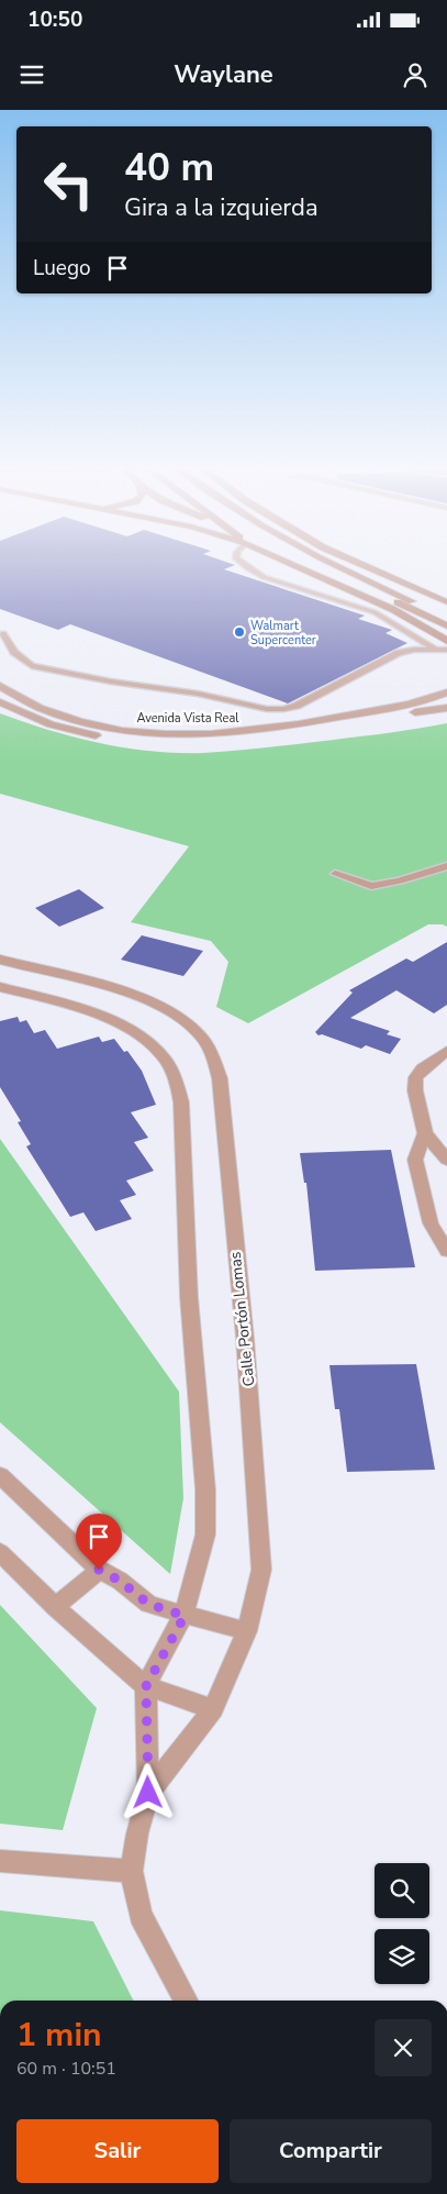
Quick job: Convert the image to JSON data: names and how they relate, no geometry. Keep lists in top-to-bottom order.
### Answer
{
  "streets": {
    "street": ["Avenida Vista Real", "Calle Portón Lomas"]
  },
  "places": ["Walmart Supercenter"],
  "page": {
    "status": "10:50",
    "header": "Waylane",
    "turn": ["40 m", "Gira a la izquierda"],
    "then": "Luego",
    "heading": ["1 min", "60 m · 10:51"],
    "buttons": ["Salir", "Compartir"]
  }
}
